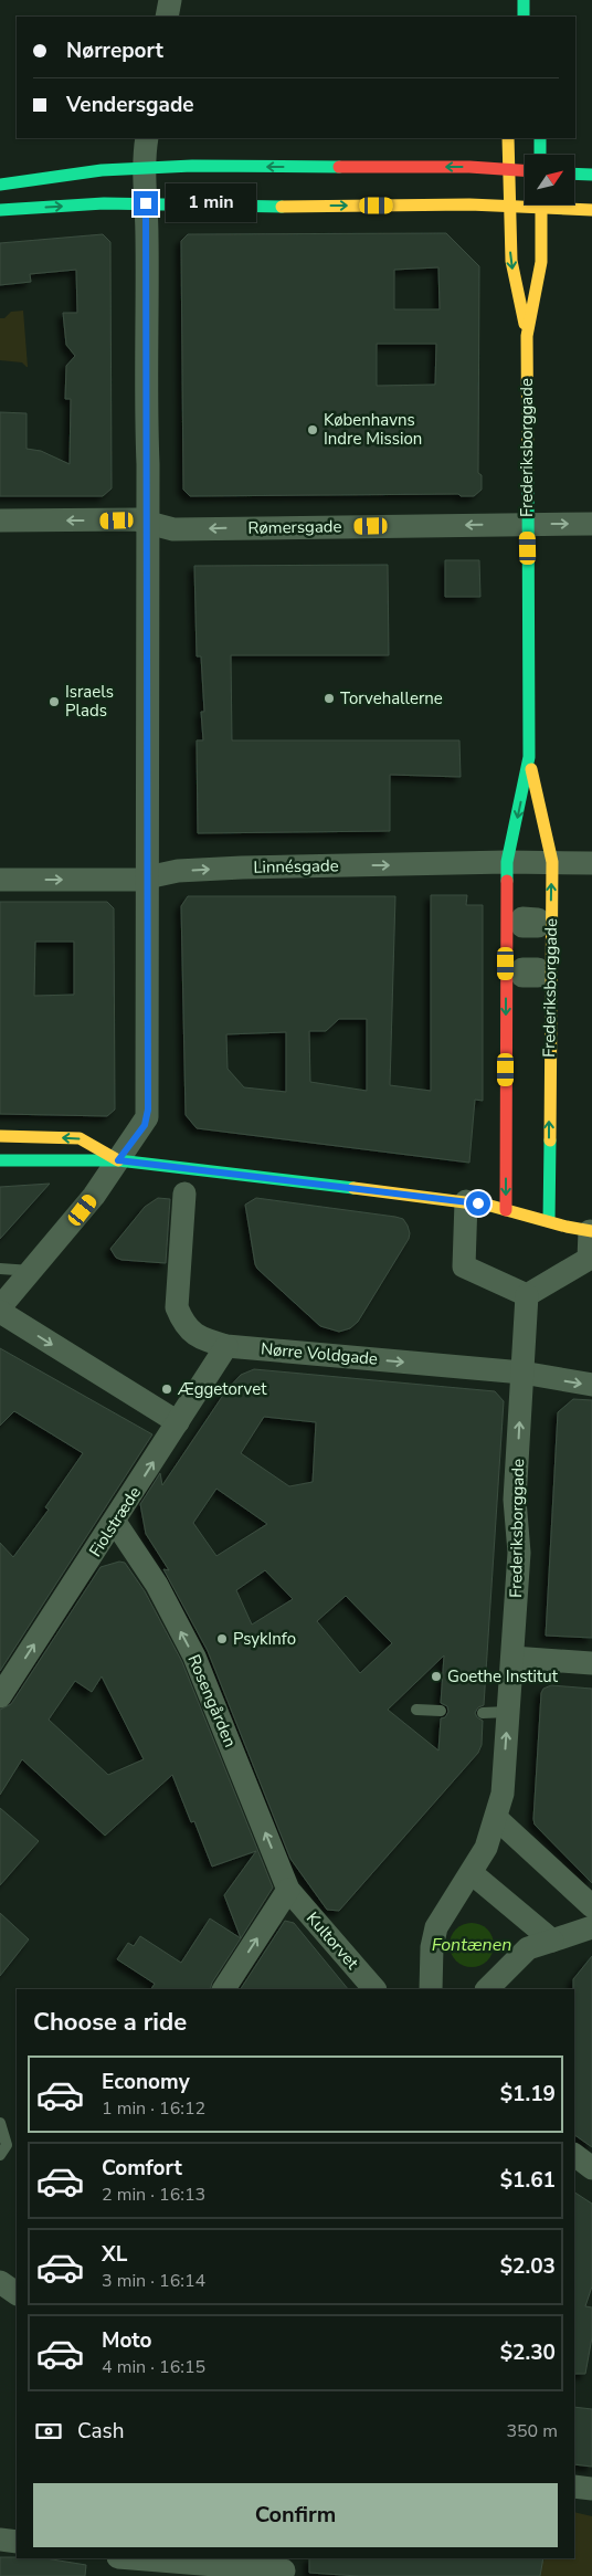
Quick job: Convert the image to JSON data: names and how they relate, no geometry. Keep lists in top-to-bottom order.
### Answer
{
  "streets": {
    "street": [
      "Frederiksborggade",
      "Rømersgade",
      "Linnésgade",
      "Nørre Voldgade",
      "Fiolstræde",
      "Rosengården",
      "Kultorvet"
    ]
  },
  "crossings": [
    ["Frederiksborggade", "Rømersgade"],
    ["Frederiksborggade", "Linnésgade"],
    ["Frederiksborggade", "Nørre Voldgade"],
    ["Nørre Voldgade", "Fiolstræde"],
    ["Fiolstræde", "Rosengården"],
    ["Rosengården", "Kultorvet"]
  ],
  "one_way": ["Linnésgade", "Fiolstræde", "Rosengården"],
  "water": ["Fontænen"],
  "places": [
    "Københavns Indre Mission",
    "Torvehallerne",
    "Israels Plads",
    "Æggetorvet",
    "PsykInfo",
    "Goethe Institut"
  ],
  "north": "top right",
  "page": {
    "banner": ["Nørreport", "Vendersgade"],
    "bubble": "1 min",
    "heading": "Choose a ride",
    "list": [
      {
        "name": "Economy",
        "note": "1 min · 16:12",
        "value": "$1.19"
      },
      {
        "name": "Comfort",
        "note": "2 min · 16:13",
        "value": "$1.61"
      },
      {
        "name": "XL",
        "note": "3 min · 16:14",
        "value": "$2.03"
      },
      {
        "name": "Moto",
        "note": "4 min · 16:15",
        "value": "$2.30"
      }
    ],
    "pay": ["Cash", "350 m"],
    "buttons": "Confirm"
  }
}
